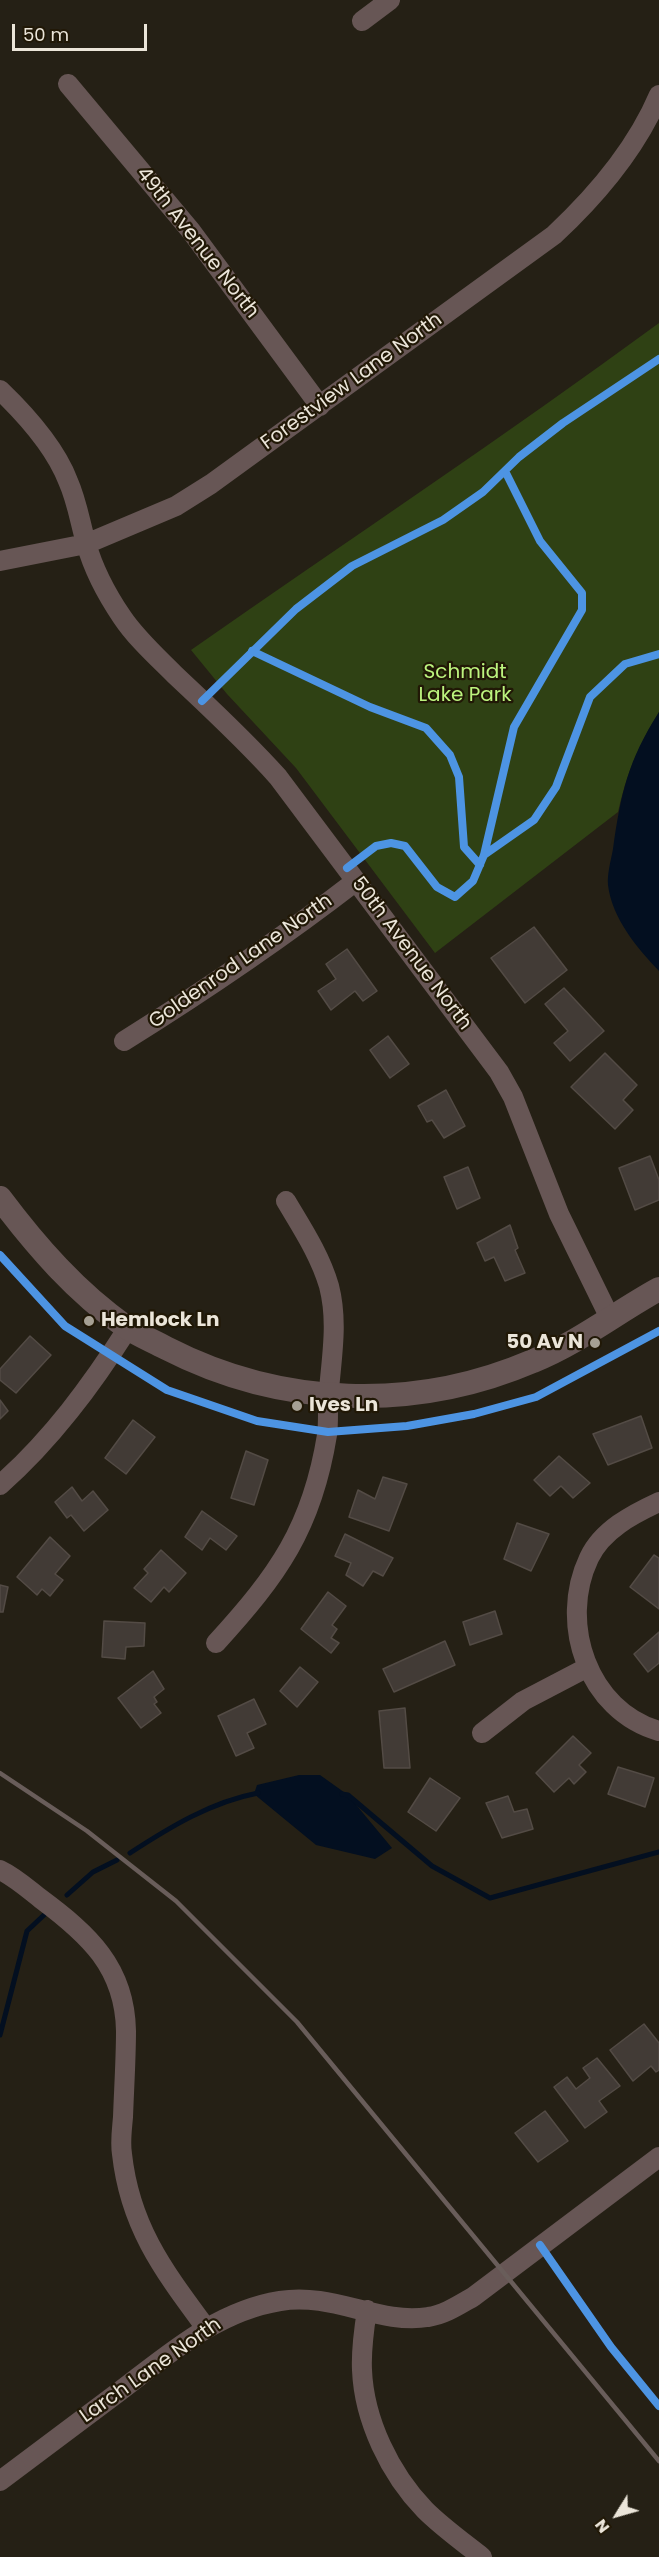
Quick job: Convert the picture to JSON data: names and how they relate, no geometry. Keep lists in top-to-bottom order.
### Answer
{
  "streets": {
    "street": [
      "49th Avenue North",
      "Forestview Lane North",
      "50th Avenue North",
      "Goldenrod Lane North",
      "Larch Lane North"
    ]
  },
  "crossings": [
    ["49th Avenue North", "Forestview Lane North"],
    ["Forestview Lane North", "50th Avenue North"],
    ["50th Avenue North", "Goldenrod Lane North"]
  ],
  "parks": ["Schmidt Lake Park"],
  "places": ["Hemlock Ln", "50 Av N", "Ives Ln"],
  "scale_bar": "50 m",
  "north": "bottom left"
}
